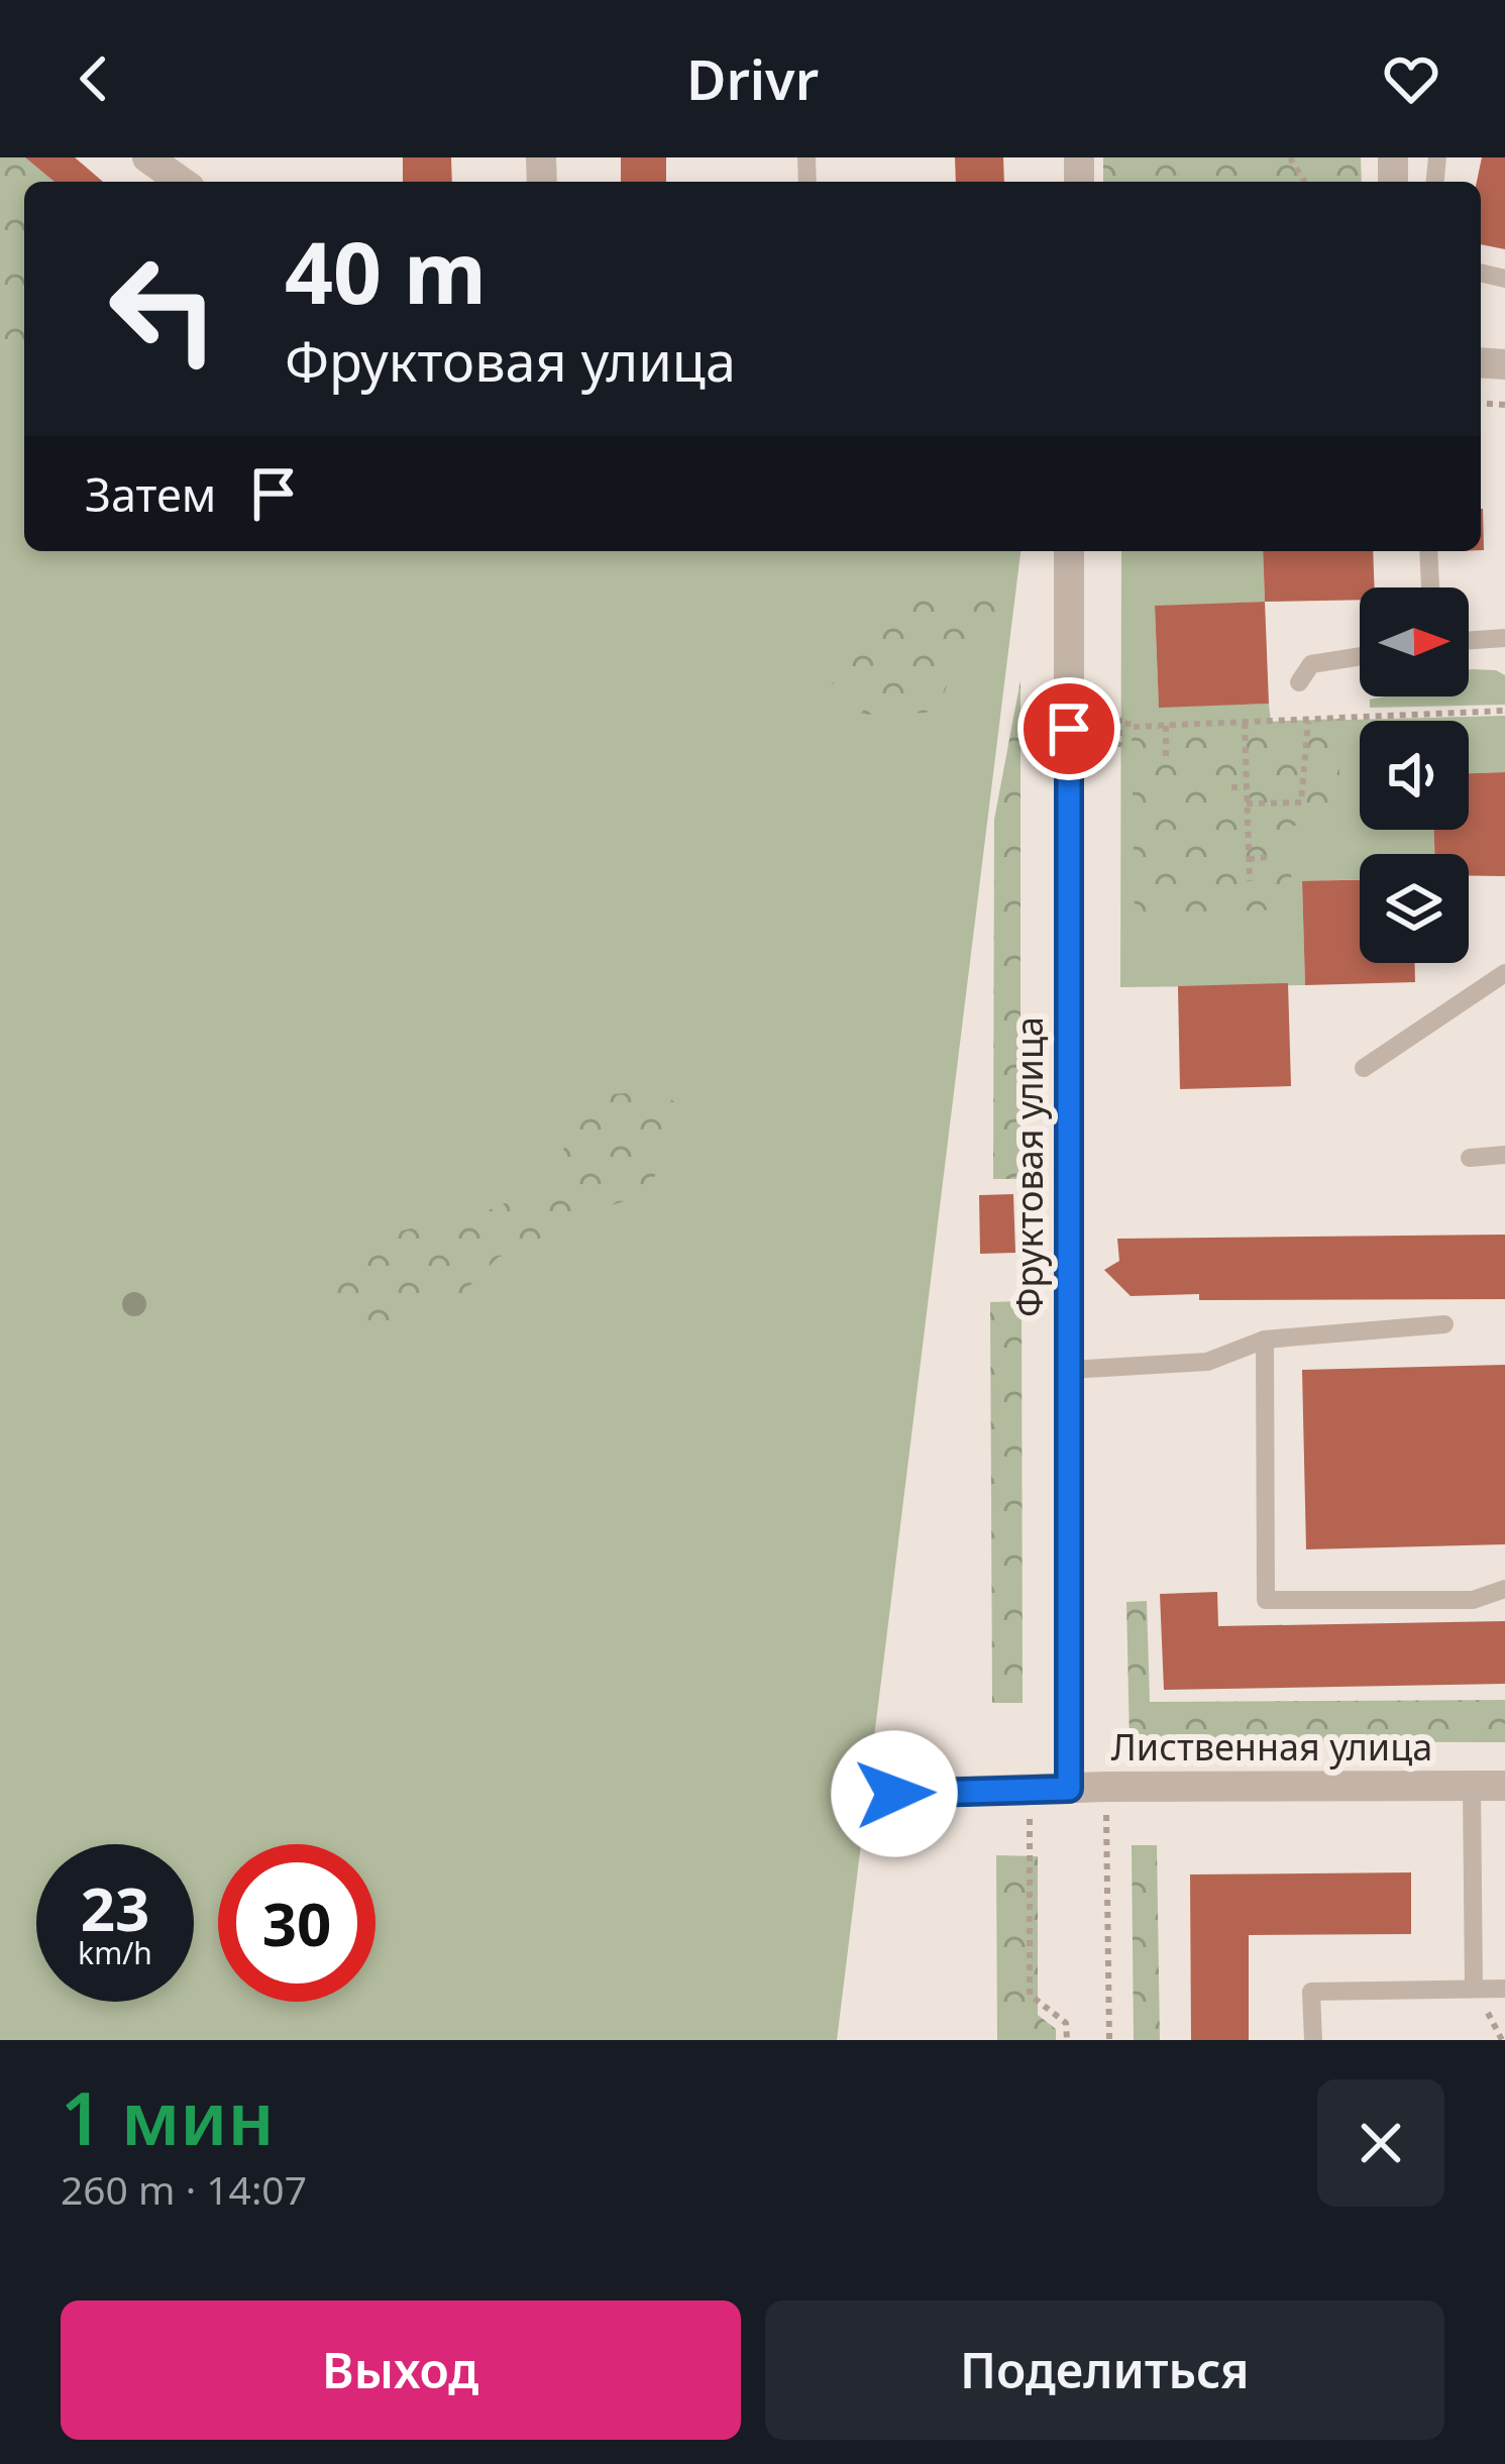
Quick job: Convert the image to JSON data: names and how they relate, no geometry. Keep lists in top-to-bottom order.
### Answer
{
  "streets": {
    "street": ["Фруктовая улица", "Лиственная улица"]
  },
  "crossings": [
    ["Фруктовая улица", "Лиственная улица"]
  ],
  "north": "right",
  "page": {
    "header": "Drivr",
    "turn": ["40 m", "Фруктовая улица"],
    "then": "Затем",
    "speed": "23 km/h",
    "limit": "30",
    "heading": ["1 мин", "260 m · 14:07"],
    "buttons": ["Выход", "Поделиться"]
  }
}
